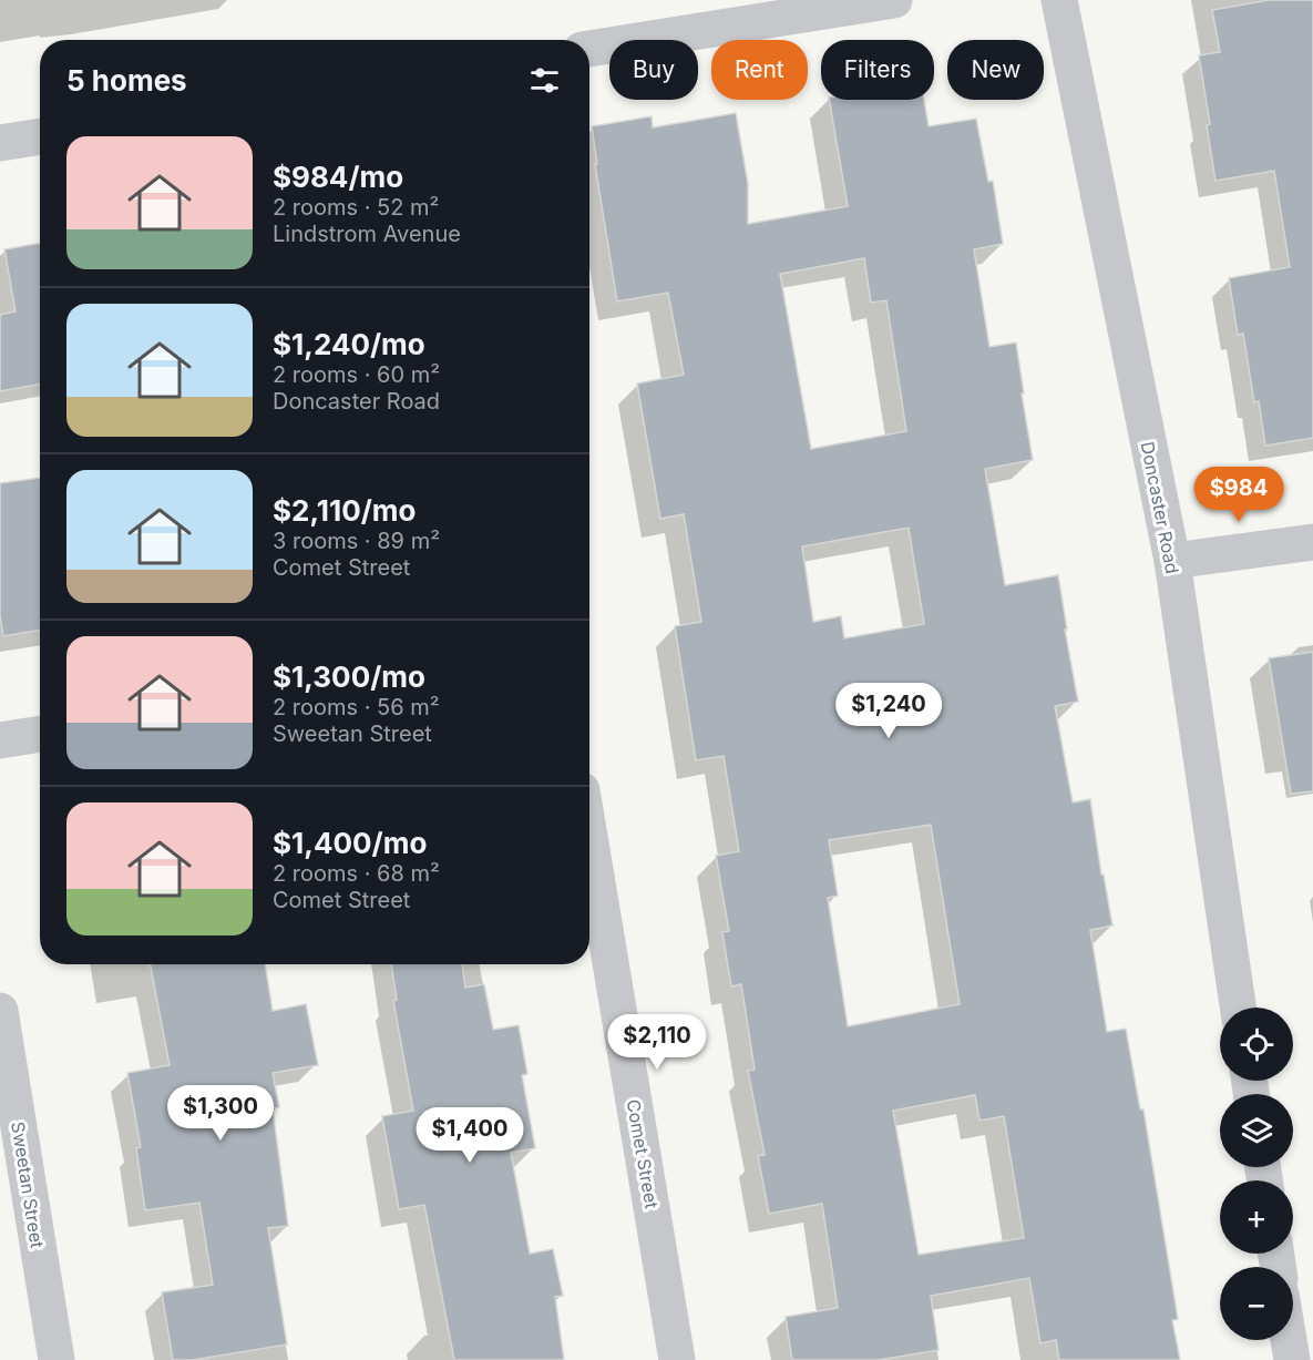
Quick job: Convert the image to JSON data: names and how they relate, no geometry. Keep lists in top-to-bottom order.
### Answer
{
  "streets": {
    "street": ["Doncaster Road", "Comet Street", "Sweetan Street"]
  },
  "page": {
    "chip": [
      "Buy",
      "Rent",
      "Filters",
      "New"
    ],
    "heading": "5 homes",
    "list": [
      {
        "name": "$984/mo",
        "note": "2 rooms · 52 m² · Lindstrom Avenue"
      },
      {
        "name": "$1,240/mo",
        "note": "2 rooms · 60 m² · Doncaster Road"
      },
      {
        "name": "$2,110/mo",
        "note": "3 rooms · 89 m² · Comet Street"
      },
      {
        "name": "$1,300/mo",
        "note": "2 rooms · 56 m² · Sweetan Street"
      },
      {
        "name": "$1,400/mo",
        "note": "2 rooms · 68 m² · Comet Street"
      }
    ],
    "price": [
      "$984",
      "$1,240",
      "$2,110",
      "$1,300",
      "$1,400"
    ],
    "map_buttons": ["+", "−"]
  }
}
